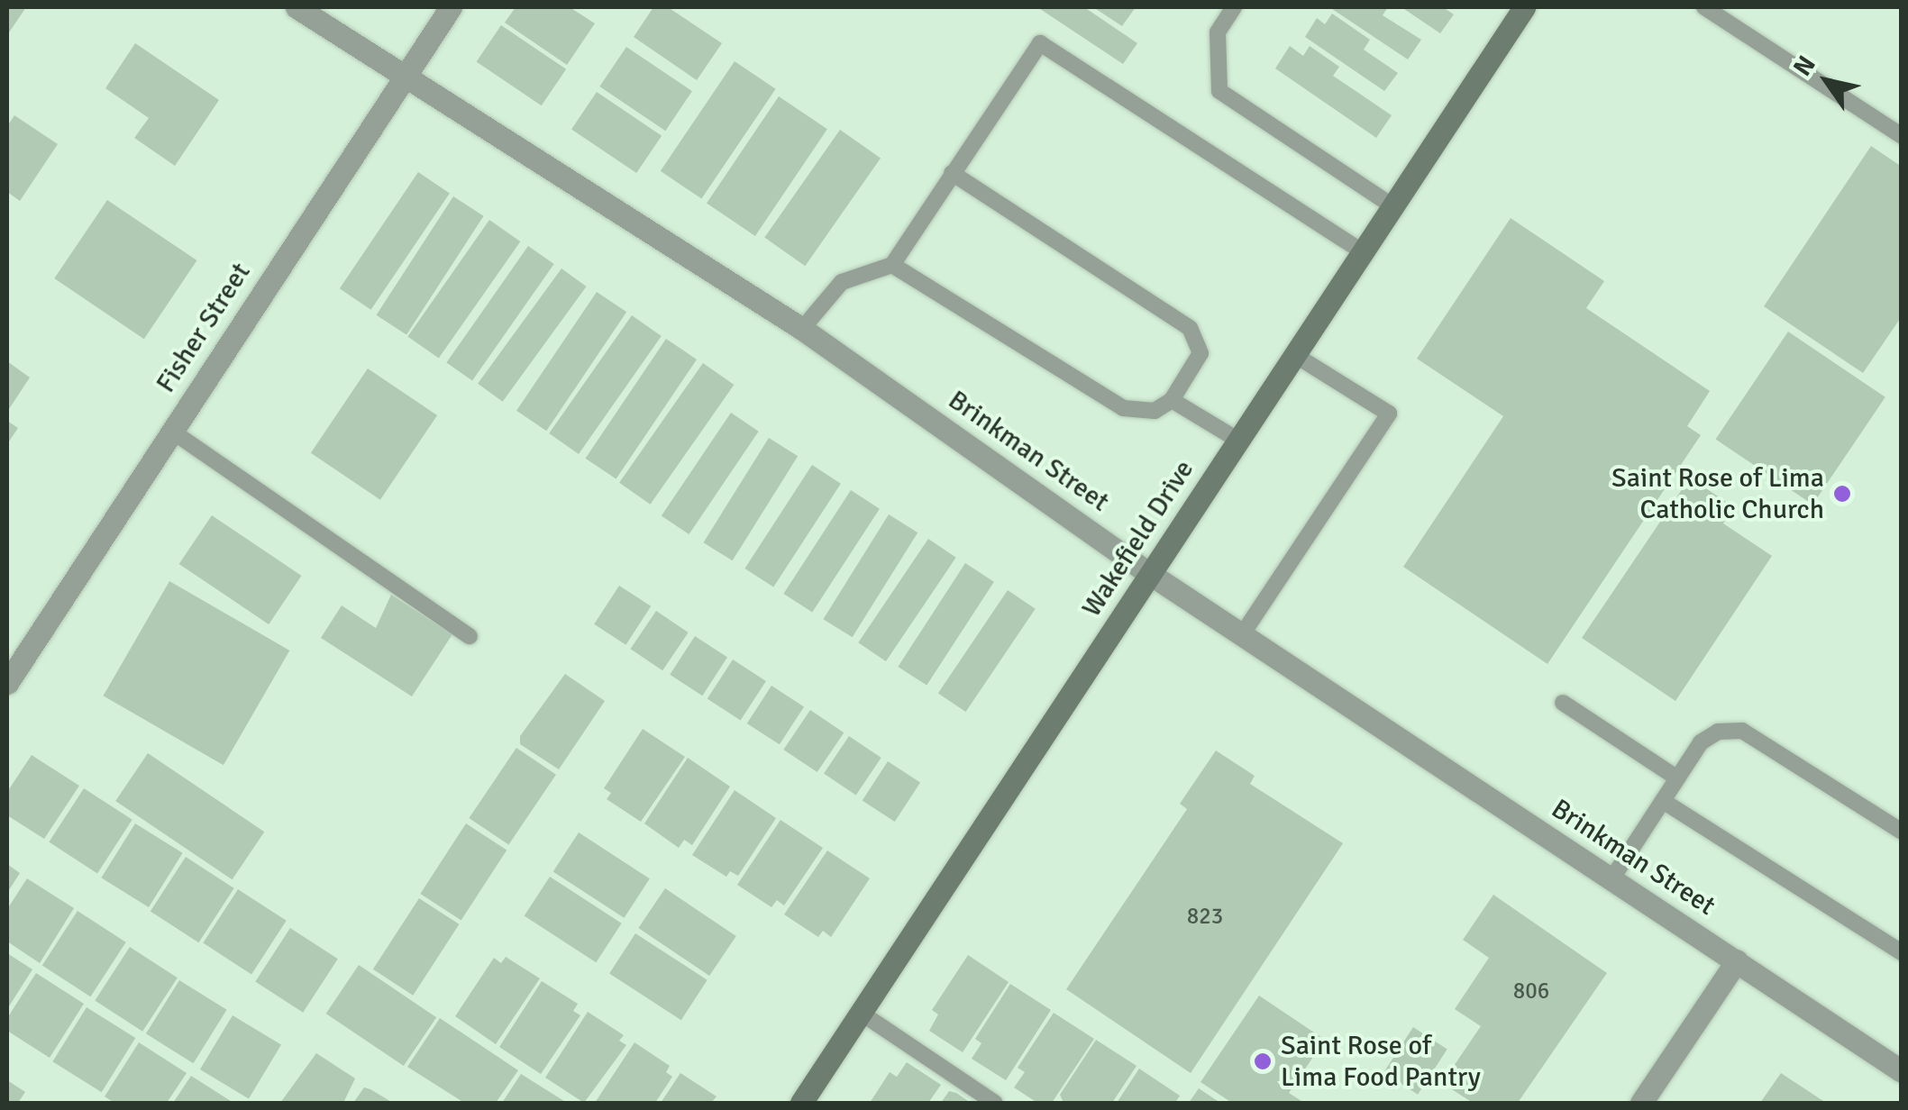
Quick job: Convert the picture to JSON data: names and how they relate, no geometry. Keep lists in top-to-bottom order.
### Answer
{
  "streets": {
    "street": ["Fisher Street", "Brinkman Street", "Wakefield Drive"]
  },
  "crossings": [
    ["Fisher Street", "Brinkman Street"],
    ["Brinkman Street", "Wakefield Drive"]
  ],
  "places": ["Saint Rose of Lima Catholic Church", "Saint Rose of Lima Food Pantry"],
  "house_numbers": ["823", "806"],
  "north": "top left"
}
